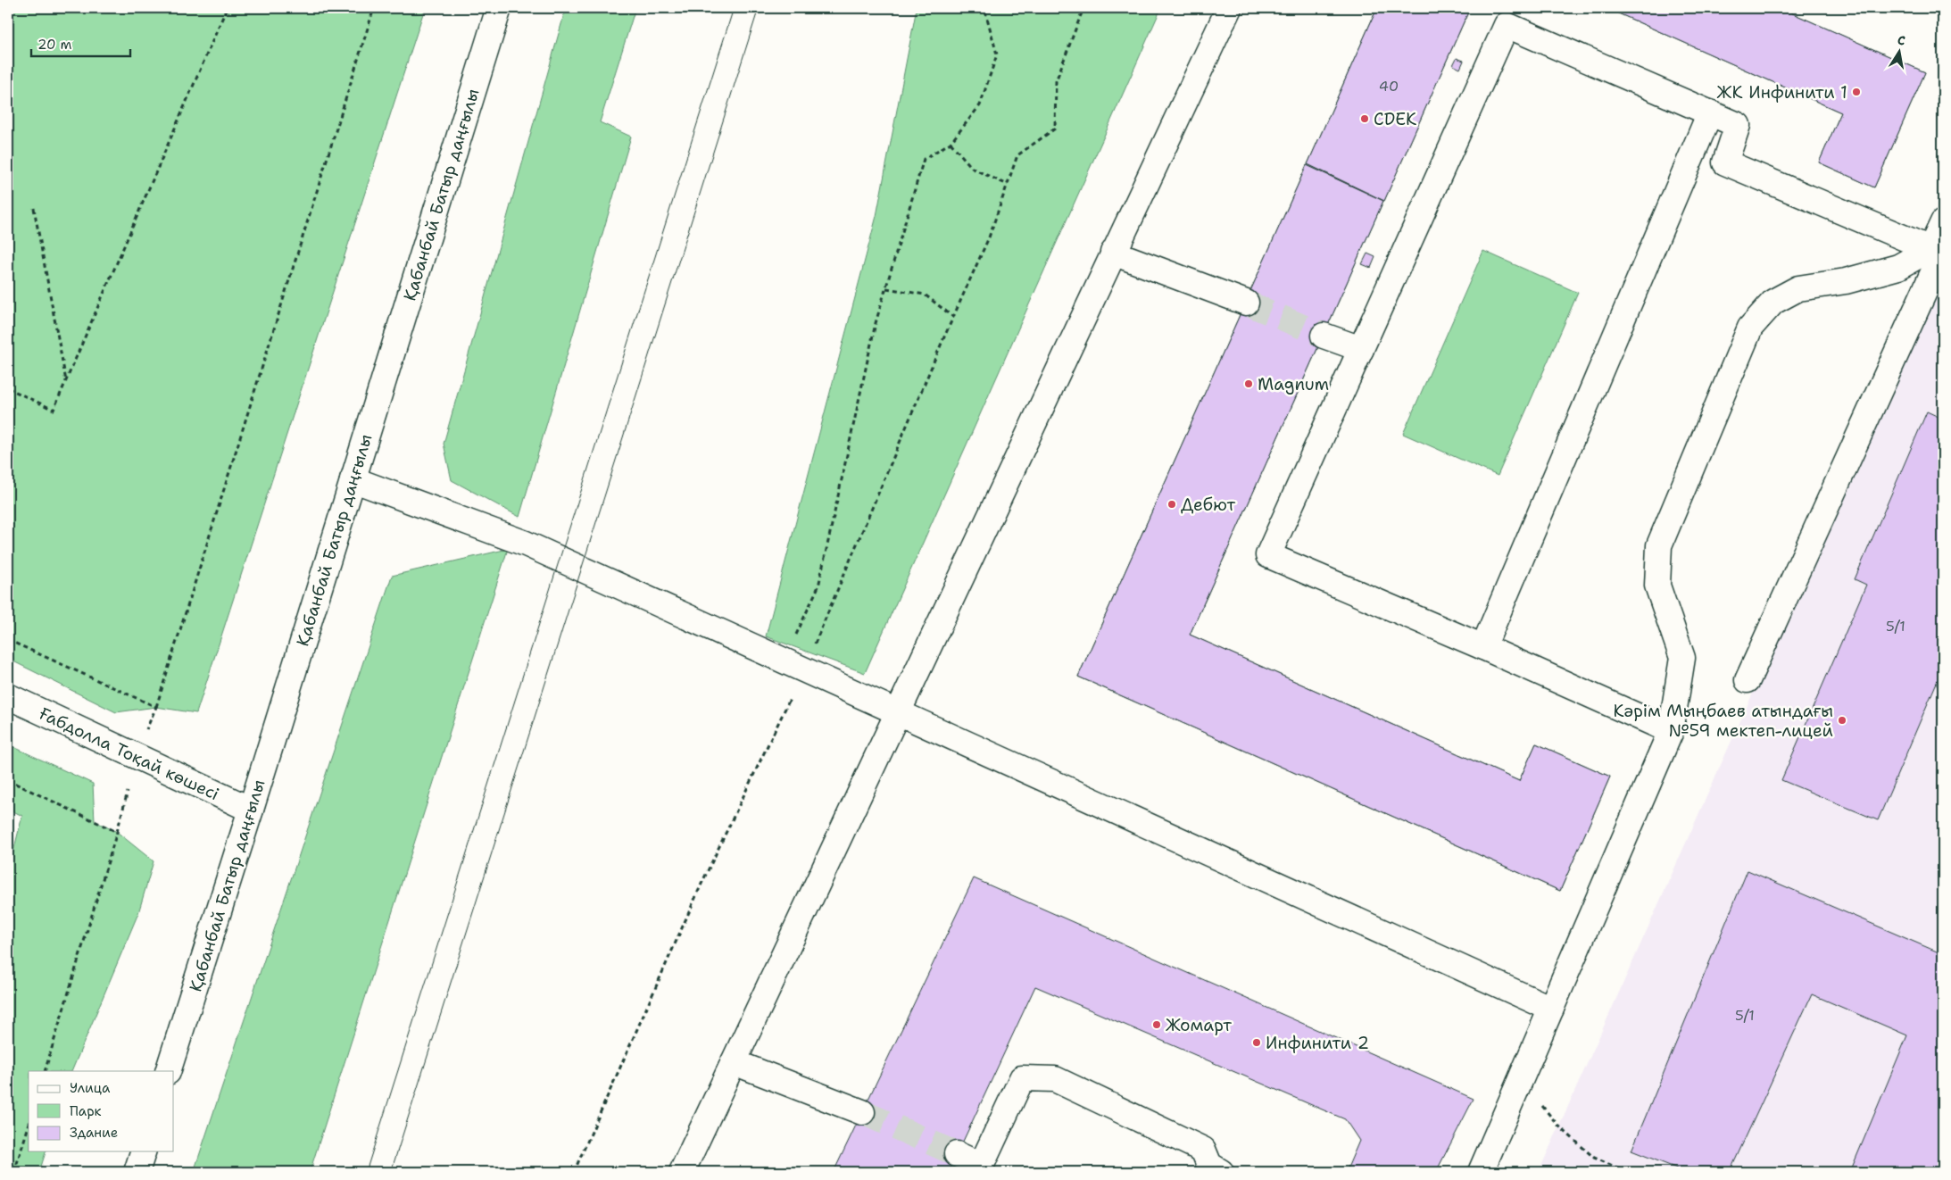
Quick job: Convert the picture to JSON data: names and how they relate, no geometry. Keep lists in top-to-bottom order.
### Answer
{
  "streets": {
    "main road": ["Қабанбай Батыр даңғылы", "Ғабдолла Тоқай көшесі"]
  },
  "crossings": [
    ["Қабанбай Батыр даңғылы", "Ғабдолла Тоқай көшесі"]
  ],
  "places": [
    "ЖК Инфинити 1",
    "CDEK",
    "Magnum",
    "Дебют",
    "Кәрім Мыңбаев атындағы №59 мектеп-лицей",
    "Жомарт",
    "Инфинити 2"
  ],
  "house_numbers": ["40", "5/1", "5/1"],
  "legend": ["Улица", "Парк", "Здание"],
  "scale_bar": "20 m",
  "north": "top"
}
